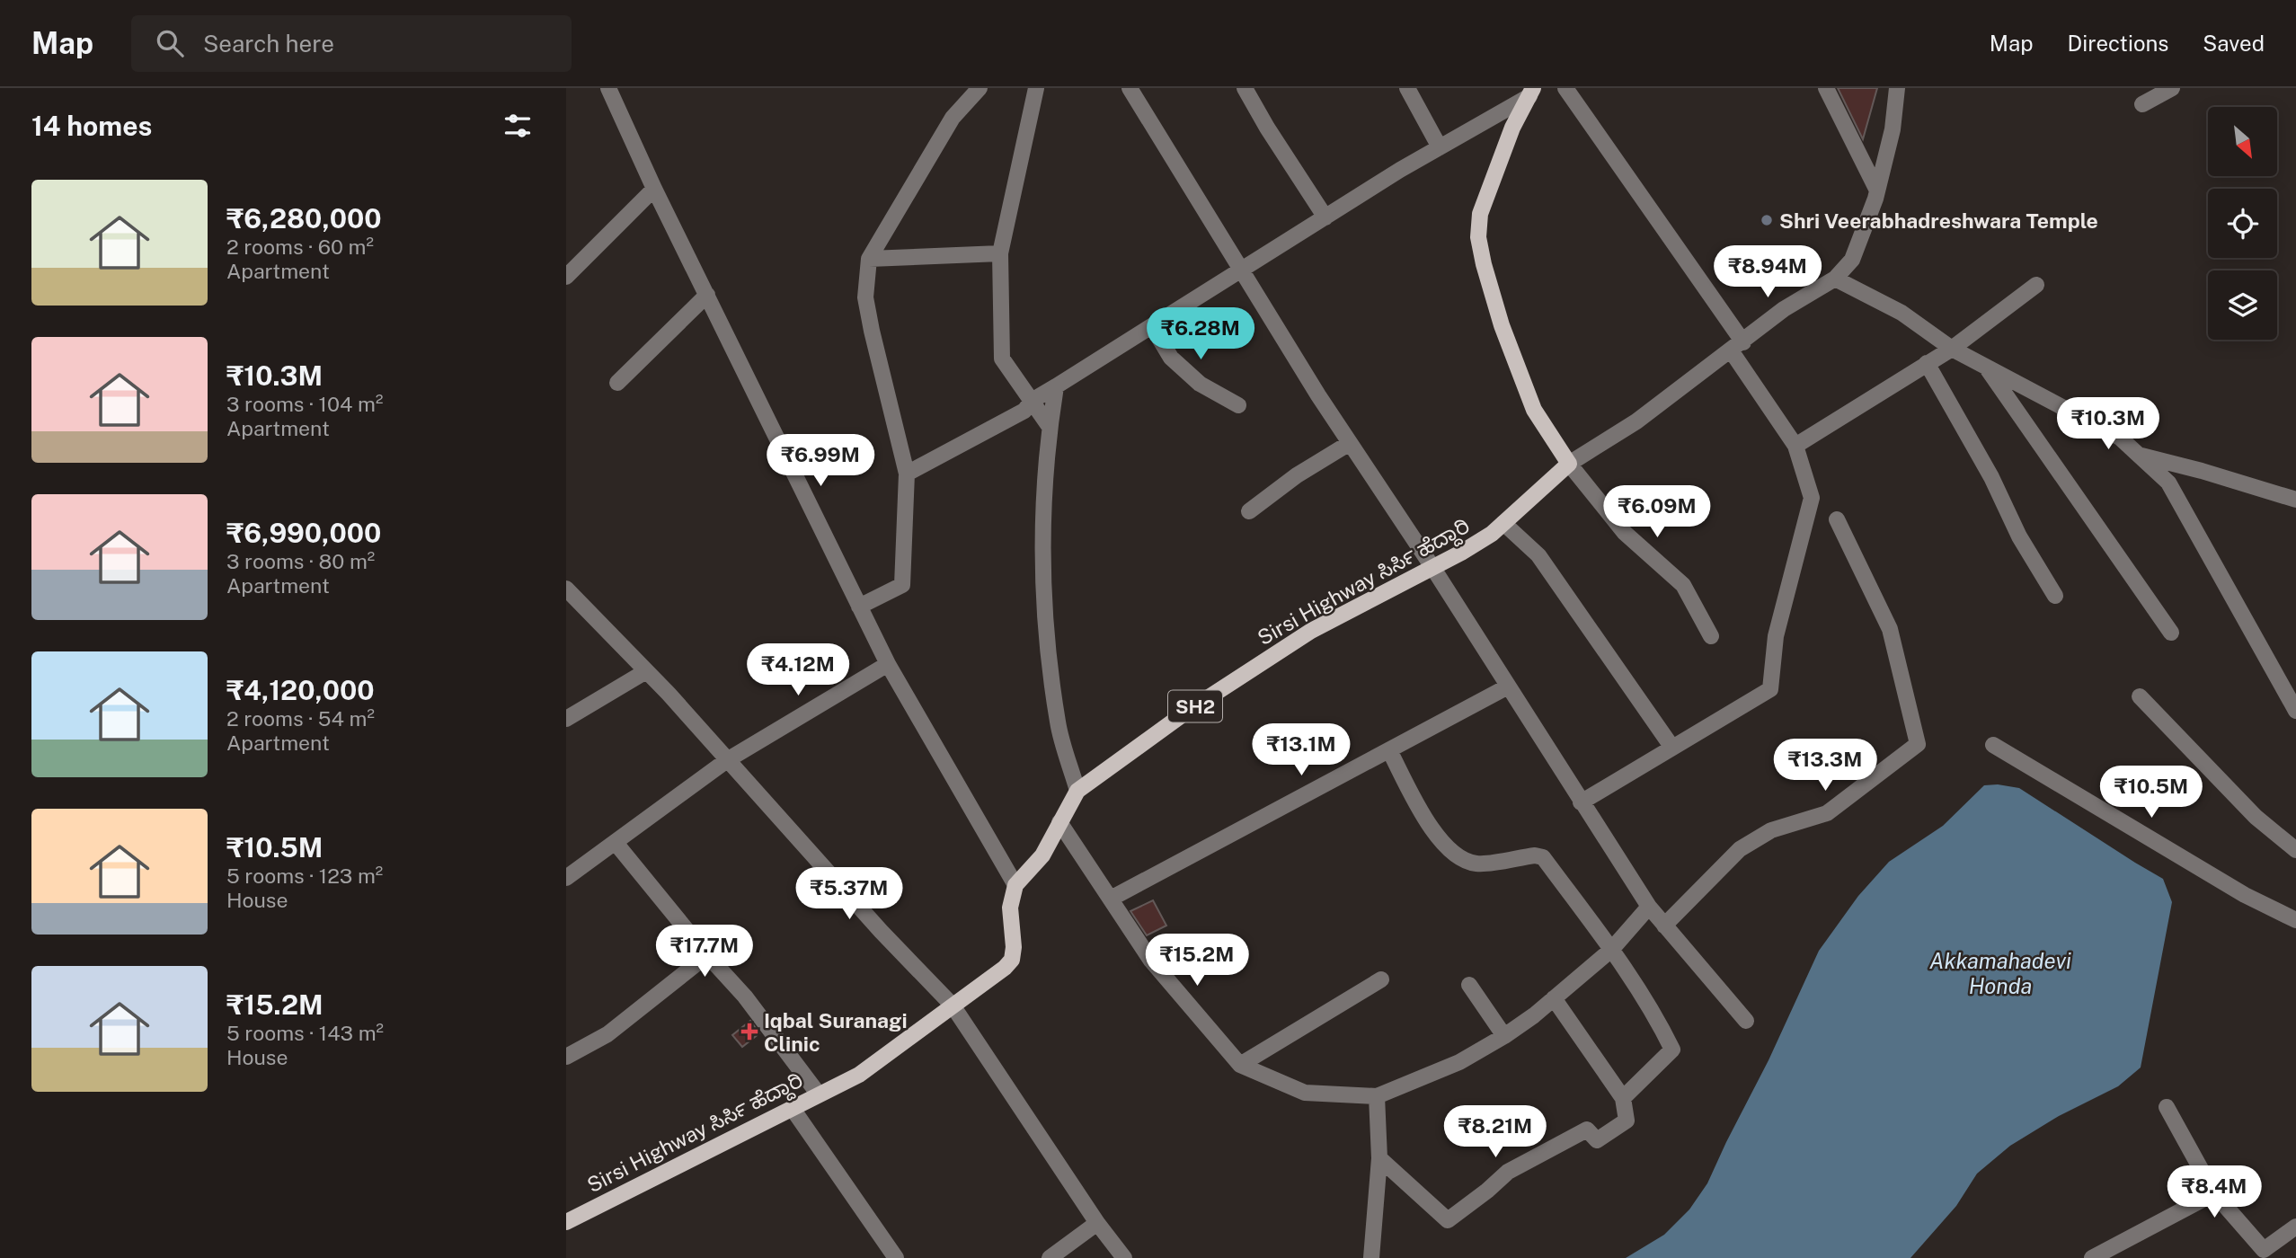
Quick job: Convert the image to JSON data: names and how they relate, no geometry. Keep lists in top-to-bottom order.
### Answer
{
  "streets": {
    "main road": ["Sirsi Highway ಸಿರ್ಸಿ ಹೆದ್ದಾರಿ", "SH2"]
  },
  "water": ["Akkamahadevi Honda"],
  "places": {
    "other": ["Shri Veerabhadreshwara Temple"],
    "health": ["Iqbal Suranagi Clinic"]
  },
  "north": "bottom right",
  "page": {
    "header": "Map",
    "search": "Search here",
    "nav": ["Map", "Directions", "Saved"],
    "heading": "14 homes",
    "list": [
      {
        "name": "₹6,280,000",
        "note": "2 rooms · 60 m² · Apartment"
      },
      {
        "name": "₹10.3M",
        "note": "3 rooms · 104 m² · Apartment"
      },
      {
        "name": "₹6,990,000",
        "note": "3 rooms · 80 m² · Apartment"
      },
      {
        "name": "₹4,120,000",
        "note": "2 rooms · 54 m² · Apartment"
      },
      {
        "name": "₹10.5M",
        "note": "5 rooms · 123 m² · House"
      },
      {
        "name": "₹15.2M",
        "note": "5 rooms · 143 m² · House"
      }
    ],
    "price": [
      "₹8.94M",
      "₹6.28M",
      "₹10.3M",
      "₹6.99M",
      "₹6.09M",
      "₹4.12M",
      "₹13.1M",
      "₹13.3M",
      "₹10.5M",
      "₹5.37M",
      "₹17.7M",
      "₹15.2M",
      "₹8.21M",
      "₹8.4M"
    ]
  }
}
